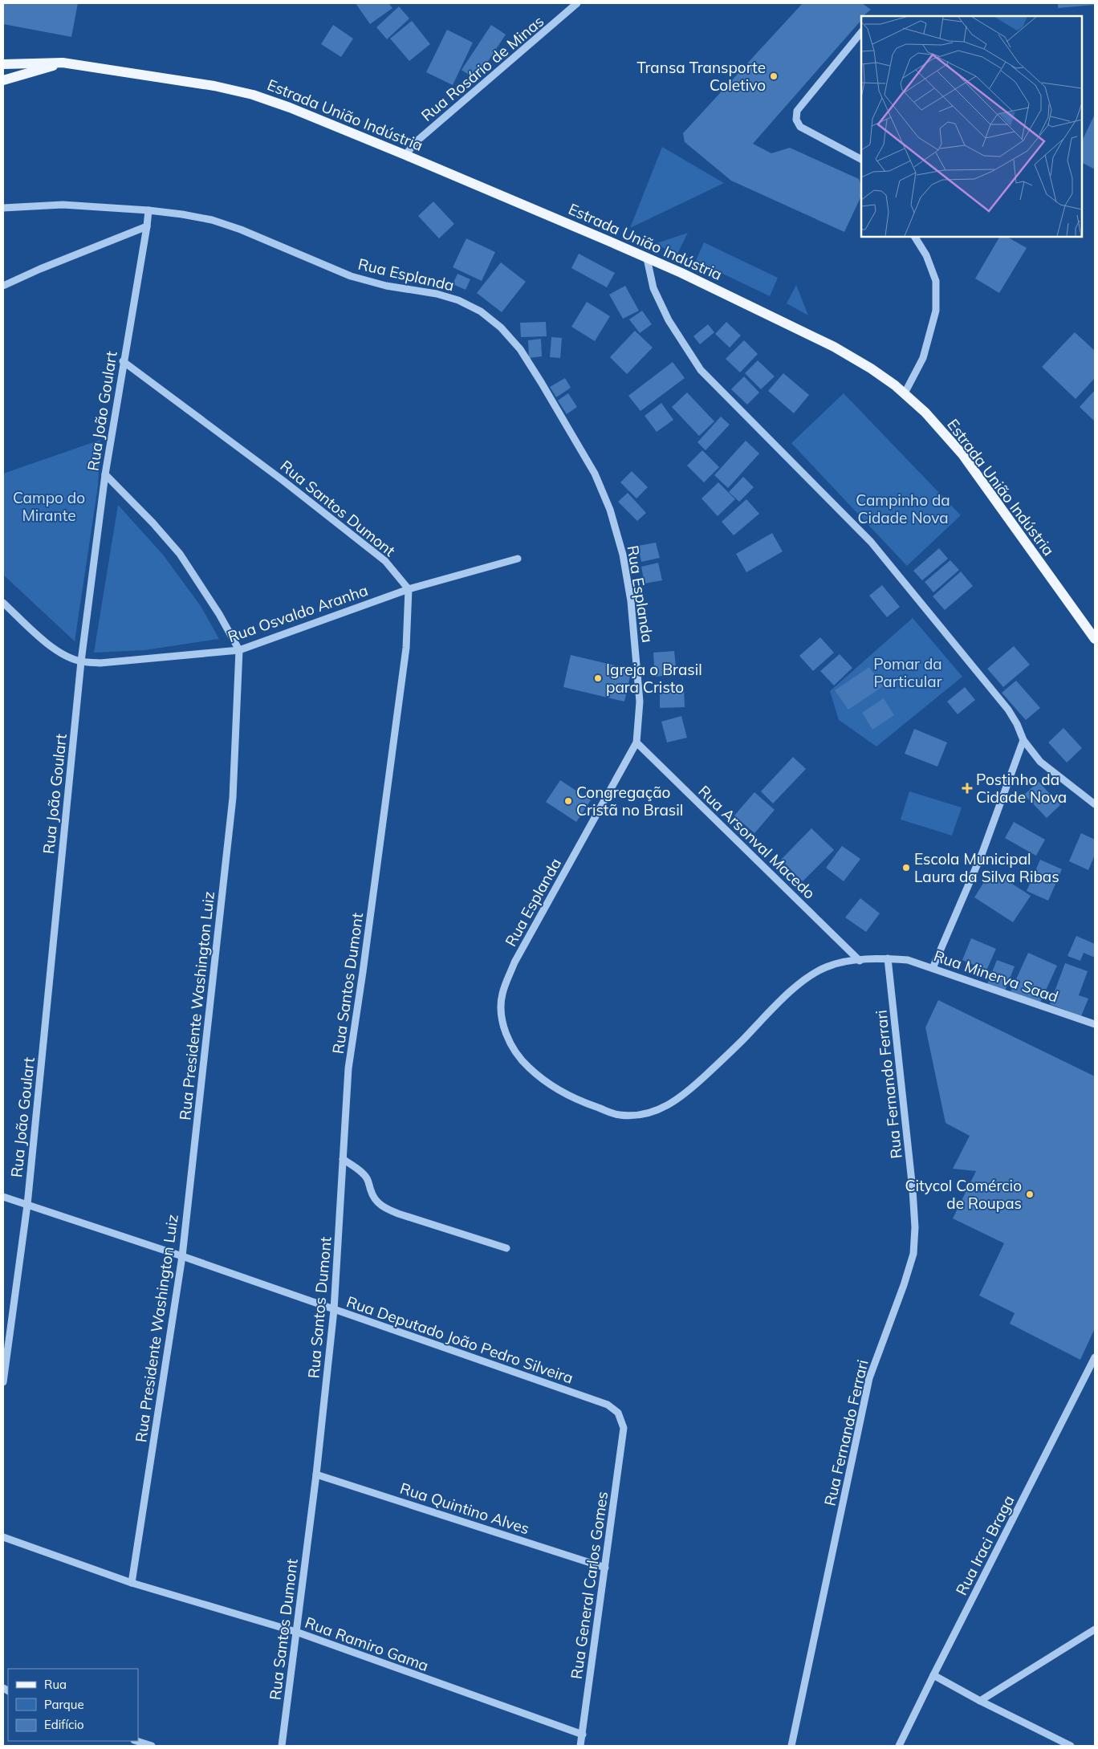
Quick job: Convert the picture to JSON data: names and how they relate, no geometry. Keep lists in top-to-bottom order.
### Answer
{
  "streets": {
    "main road": ["Estrada União Indústria"],
    "street": [
      "Rua Rosário de Minas",
      "Rua Esplanda",
      "Rua João Goulart",
      "Rua Santos Dumont",
      "Rua Osvaldo Aranha",
      "Rua Arsonval Macedo",
      "Rua Minerva Saad",
      "Rua Presidente Washington Luiz",
      "Rua Fernando Ferrari",
      "Rua Deputado João Pedro Silveira",
      "Rua Quintino Alves",
      "Rua Iraci Braga",
      "Rua General Carlos Gomes",
      "Rua Ramiro Gama"
    ]
  },
  "crossings": [
    ["Rua Rosário de Minas", "Estrada União Indústria"],
    ["Rua Esplanda", "Rua João Goulart"],
    ["Rua Esplanda", "Rua Arsonval Macedo"],
    ["Rua Esplanda", "Rua Minerva Saad"],
    ["Rua Esplanda", "Rua Fernando Ferrari"],
    ["Rua João Goulart", "Rua Santos Dumont"],
    ["Rua João Goulart", "Rua Osvaldo Aranha"],
    ["Rua João Goulart", "Rua Deputado João Pedro Silveira"],
    ["Rua Santos Dumont", "Rua Osvaldo Aranha"],
    ["Rua Santos Dumont", "Rua Deputado João Pedro Silveira"],
    ["Rua Santos Dumont", "Rua Quintino Alves"],
    ["Rua Santos Dumont", "Rua Ramiro Gama"],
    ["Rua Osvaldo Aranha", "Rua Presidente Washington Luiz"],
    ["Rua Minerva Saad", "Rua Fernando Ferrari"],
    ["Rua Presidente Washington Luiz", "Rua Deputado João Pedro Silveira"],
    ["Rua Presidente Washington Luiz", "Rua Ramiro Gama"],
    ["Rua Deputado João Pedro Silveira", "Rua General Carlos Gomes"],
    ["Rua Quintino Alves", "Rua General Carlos Gomes"],
    ["Rua General Carlos Gomes", "Rua Ramiro Gama"]
  ],
  "parks": ["Campo do Mirante", "Campinho da Cidade Nova", "Pomar da Particular"],
  "places": {
    "other": [
      "Transa Transporte Coletivo",
      "Igreja o Brasil para Cristo",
      "Congregação Cristã no Brasil",
      "Escola Municipal Laura da Silva Ribas",
      "Citycol Comércio de Roupas"
    ],
    "health": ["Postinho da Cidade Nova"]
  },
  "legend": ["Rua", "Parque", "Edifício"]
}
